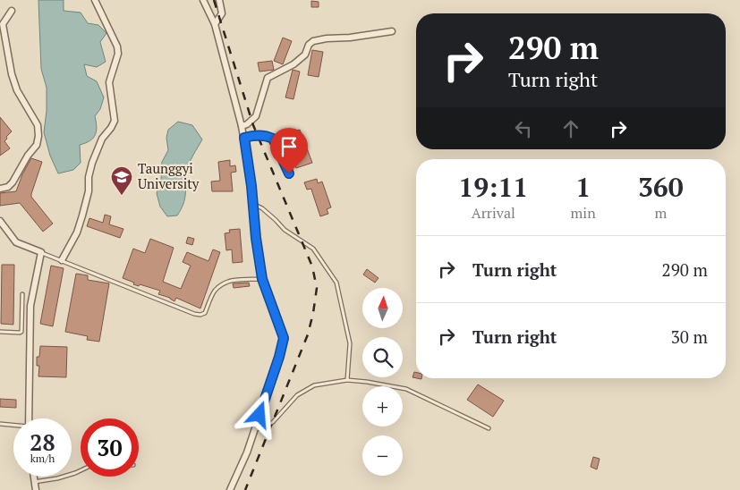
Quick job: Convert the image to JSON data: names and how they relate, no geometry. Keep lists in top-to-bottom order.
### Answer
{
  "places": {
    "school or university": ["Taunggyi University"]
  },
  "north": "top",
  "page": {
    "turn": ["290 m", "Turn right"],
    "eta": [
      "19:11",
      "Arrival",
      "1",
      "min",
      "360",
      "m"
    ],
    "list": [
      {
        "name": "Turn right",
        "value": "290 m"
      },
      {
        "name": "Turn right",
        "value": "30 m"
      }
    ],
    "map_buttons": ["+", "−"],
    "speed": "28 km/h",
    "limit": "30"
  }
}
